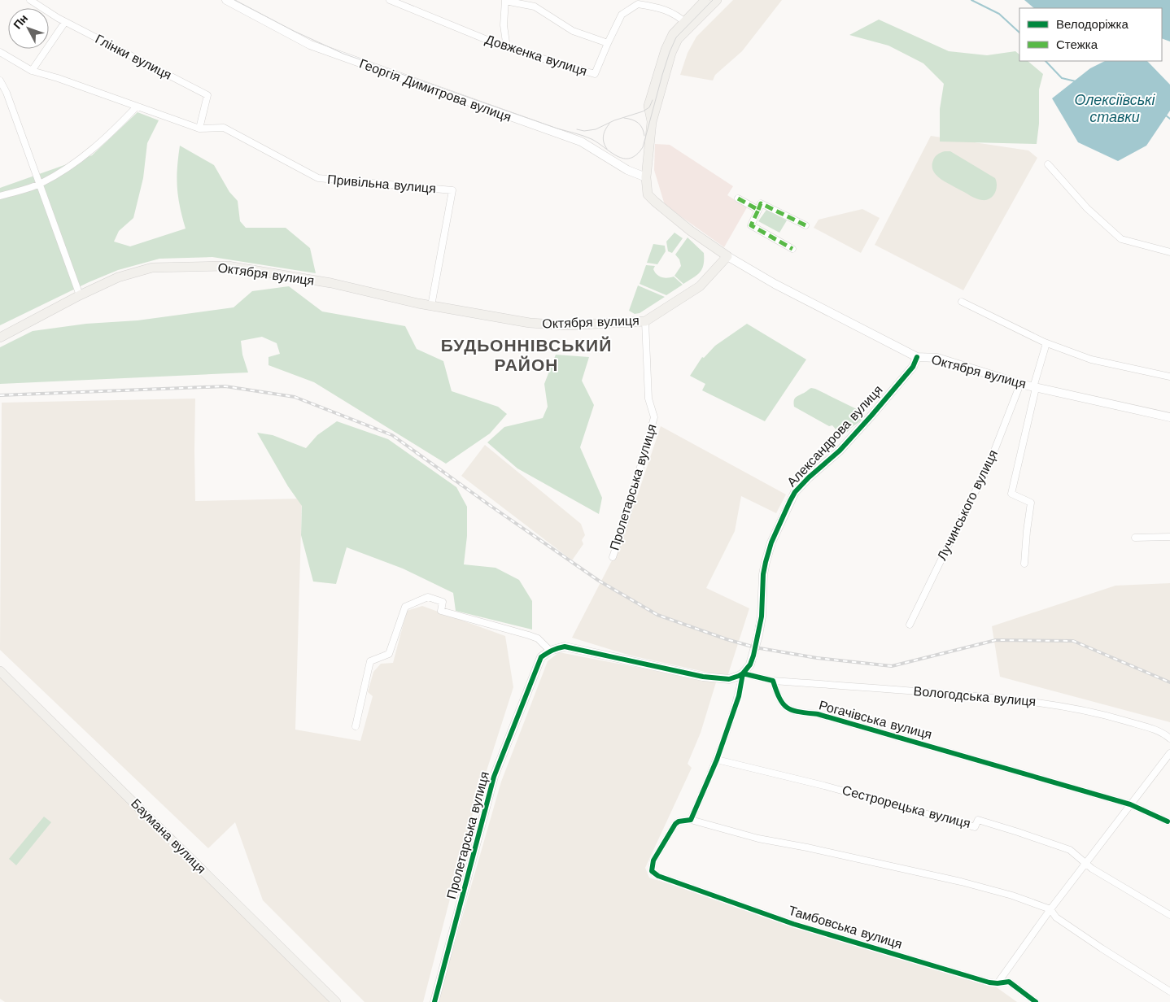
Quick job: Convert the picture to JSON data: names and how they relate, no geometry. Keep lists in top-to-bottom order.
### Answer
{
  "streets": {
    "main road": ["Октября вулиця", "Баумана вулиця"],
    "street": [
      "Довженка вулиця",
      "Глінки вулиця",
      "Георгія Димитрова вулиця",
      "Привільна вулиця",
      "Александрова вулиця",
      "Пролетарська вулиця",
      "Лучинського вулиця",
      "Вологодська вулиця",
      "Рогачівська вулиця",
      "Сестрорецька вулиця",
      "Тамбовська вулиця"
    ]
  },
  "crossings": [
    ["Глінки вулиця", "Привільна вулиця"],
    ["Привільна вулиця", "Октября вулиця"],
    ["Октября вулиця", "Александрова вулиця"],
    ["Октября вулиця", "Пролетарська вулиця"],
    ["Октября вулиця", "Лучинського вулиця"],
    ["Александрова вулиця", "Сестрорецька вулиця"],
    ["Александрова вулиця", "Тамбовська вулиця"],
    ["Вологодська вулиця", "Рогачівська вулиця"]
  ],
  "districts": ["БУДЬОННІВСЬКИЙ РАЙОН"],
  "water": ["Олексіївські ставки"],
  "legend": ["Велодоріжка", "Стежка"],
  "north": "top left"
}
